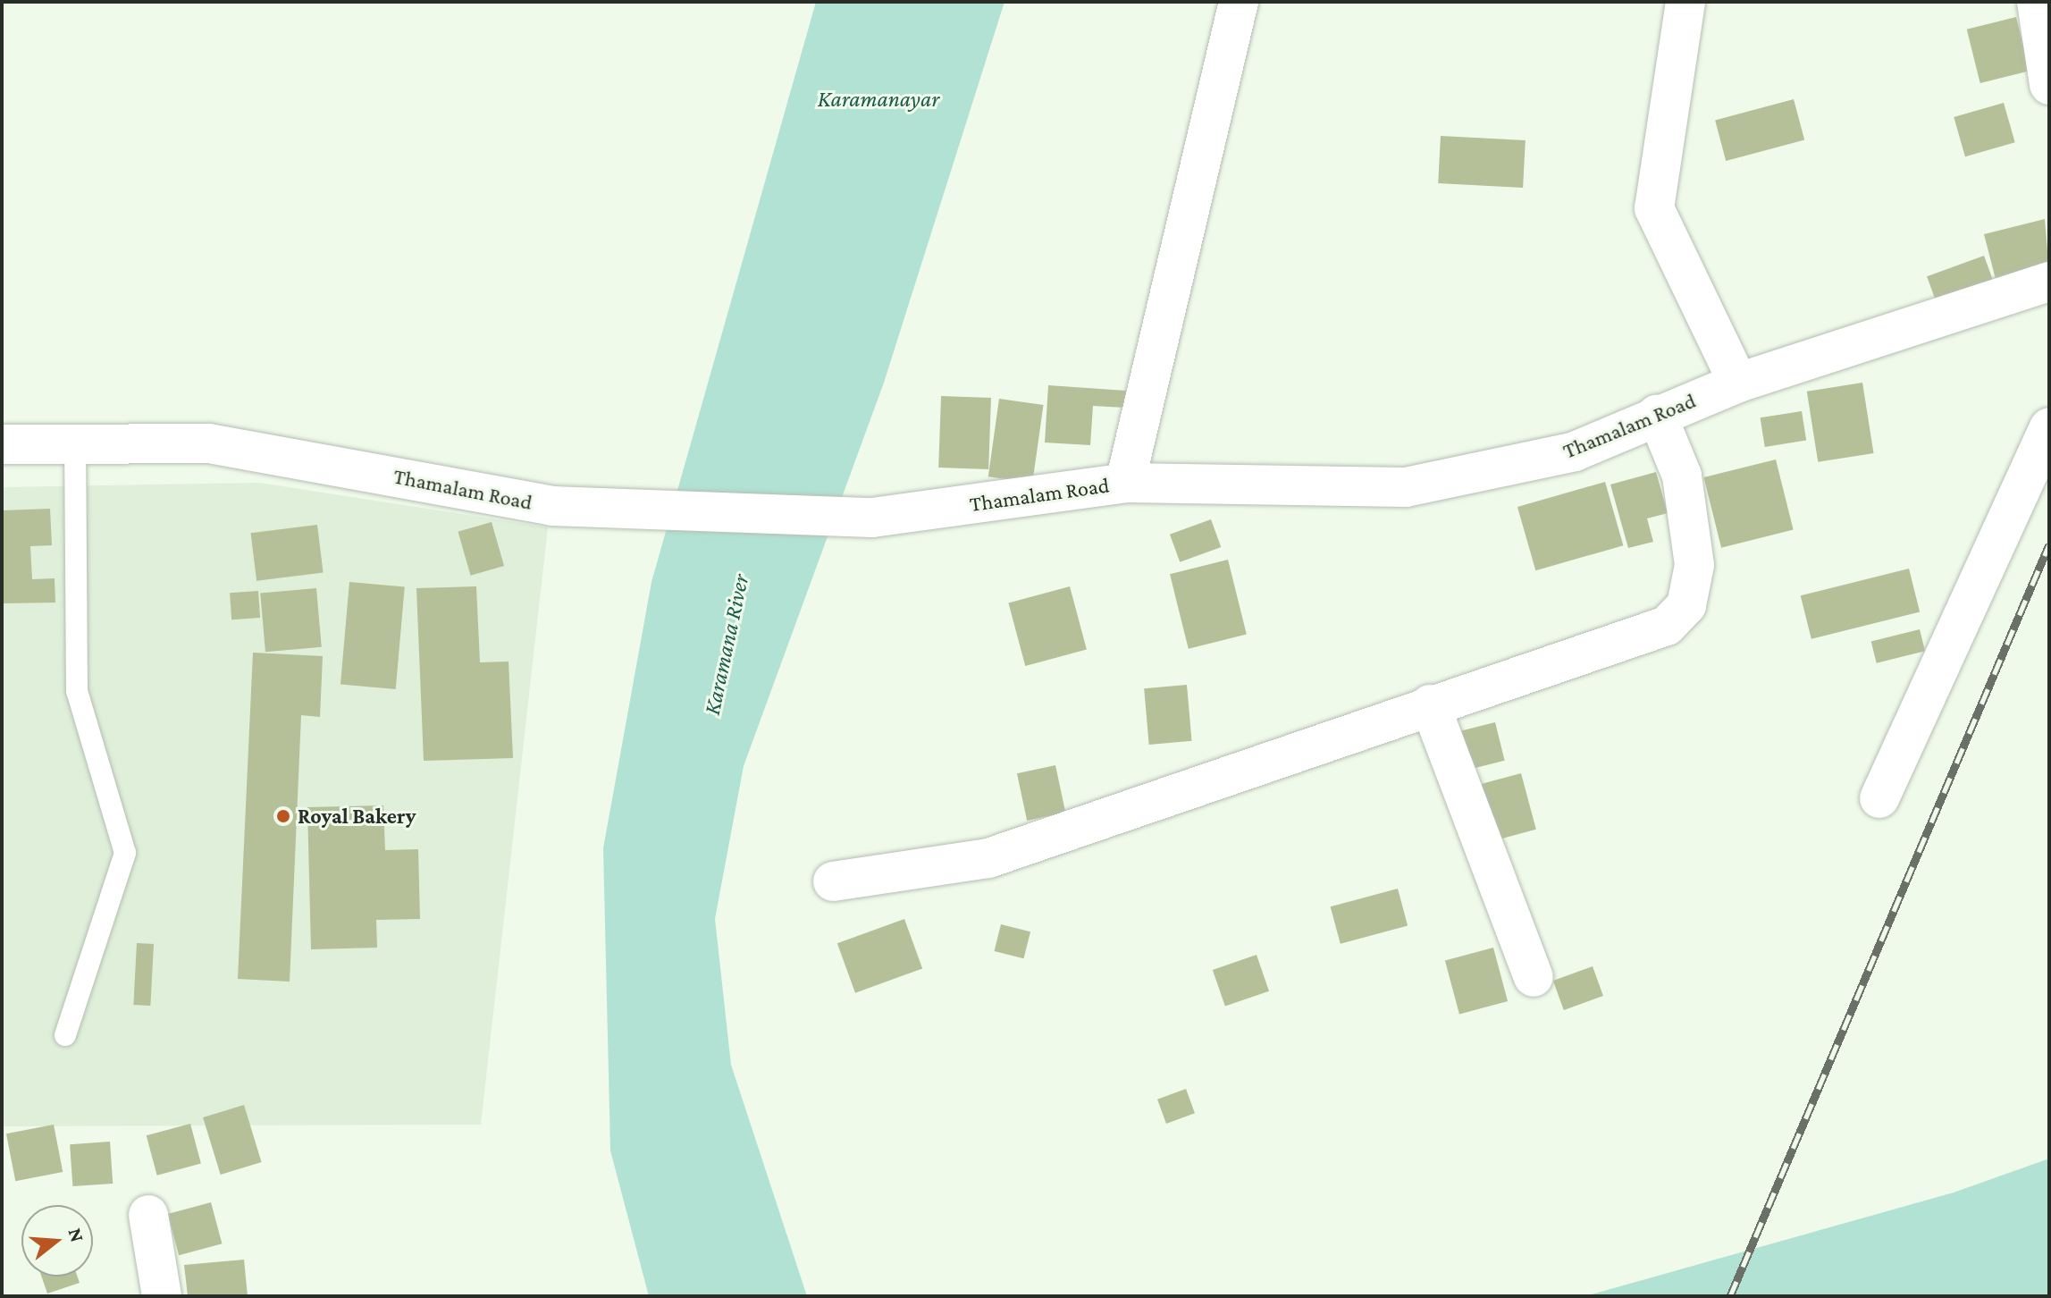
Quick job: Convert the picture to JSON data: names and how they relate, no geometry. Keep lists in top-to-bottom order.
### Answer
{
  "streets": {
    "street": ["Thamalam Road"]
  },
  "water": ["Karamanayar", "Karamana River"],
  "places": ["Royal Bakery"],
  "north": "right"
}
